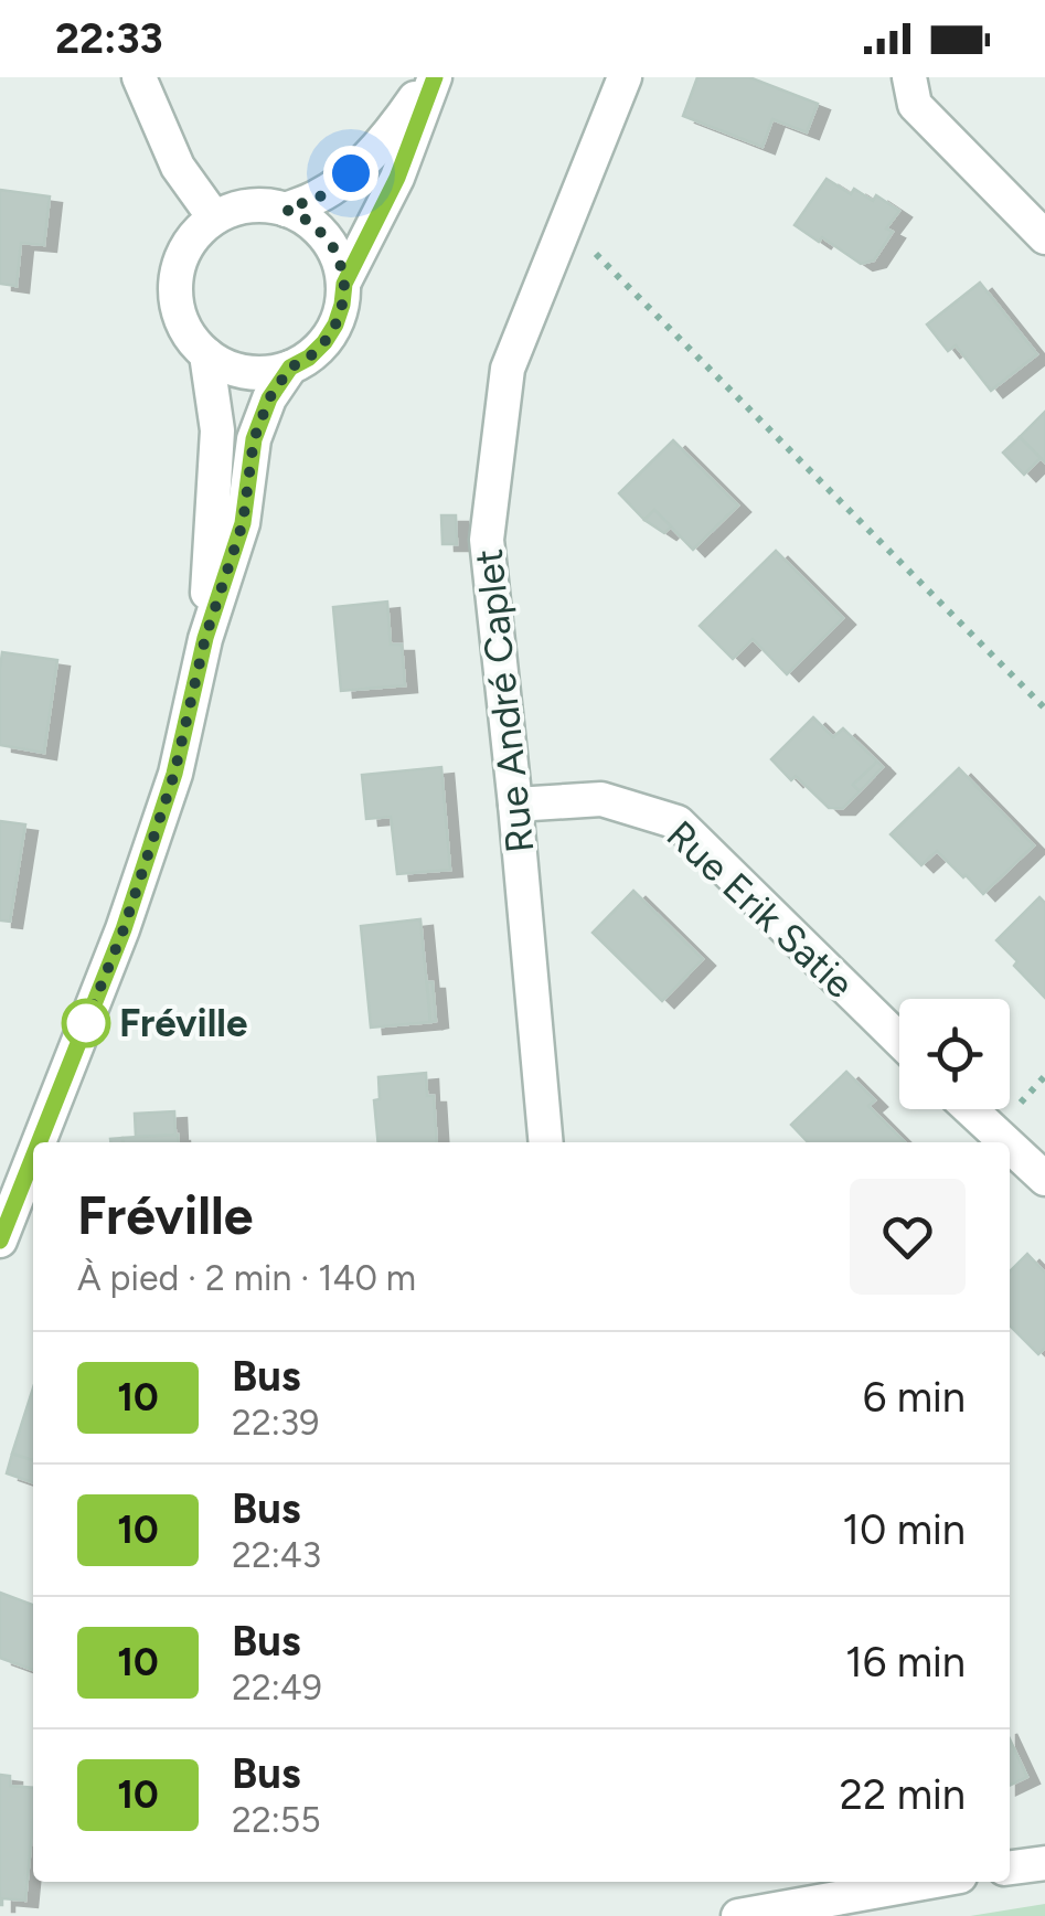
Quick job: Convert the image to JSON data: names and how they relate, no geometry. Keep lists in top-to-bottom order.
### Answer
{
  "streets": {
    "street": ["Rue André Caplet", "Rue Erik Satie"]
  },
  "crossings": [
    ["Rue André Caplet", "Rue Erik Satie"]
  ],
  "places": ["Fréville"],
  "lines": ["bus line 10"],
  "page": {
    "status": "22:33",
    "heading": ["Fréville", "À pied · 2 min · 140 m"],
    "list": [
      {
        "mark": "10",
        "name": "Bus",
        "note": "22:39",
        "value": "6 min"
      },
      {
        "mark": "10",
        "name": "Bus",
        "note": "22:43",
        "value": "10 min"
      },
      {
        "mark": "10",
        "name": "Bus",
        "note": "22:49",
        "value": "16 min"
      },
      {
        "mark": "10",
        "name": "Bus",
        "note": "22:55",
        "value": "22 min"
      }
    ]
  }
}
